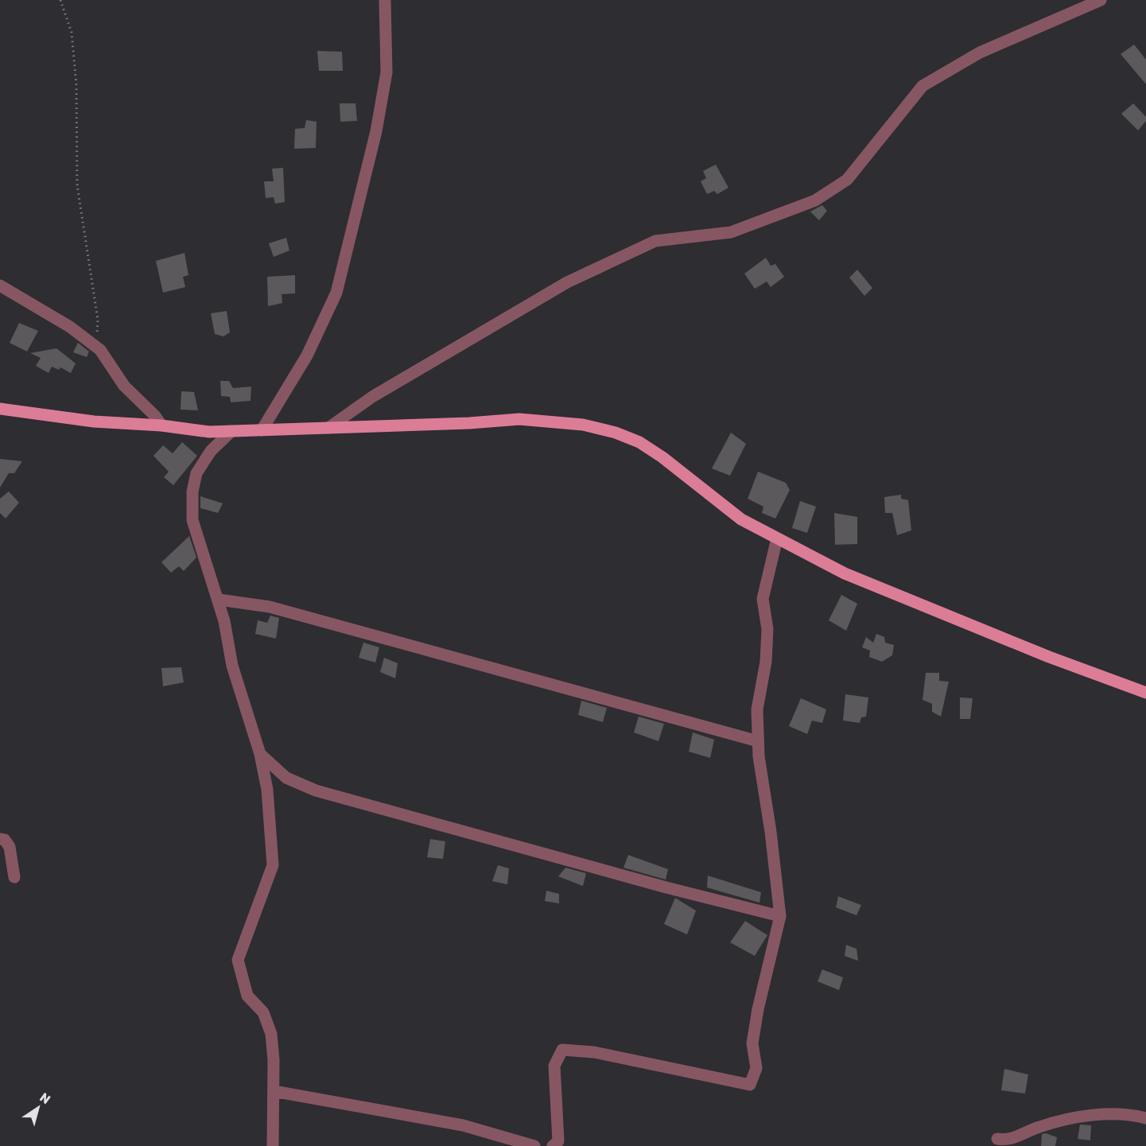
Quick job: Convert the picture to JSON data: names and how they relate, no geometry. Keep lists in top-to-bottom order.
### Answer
{
  "north": "top right"
}
